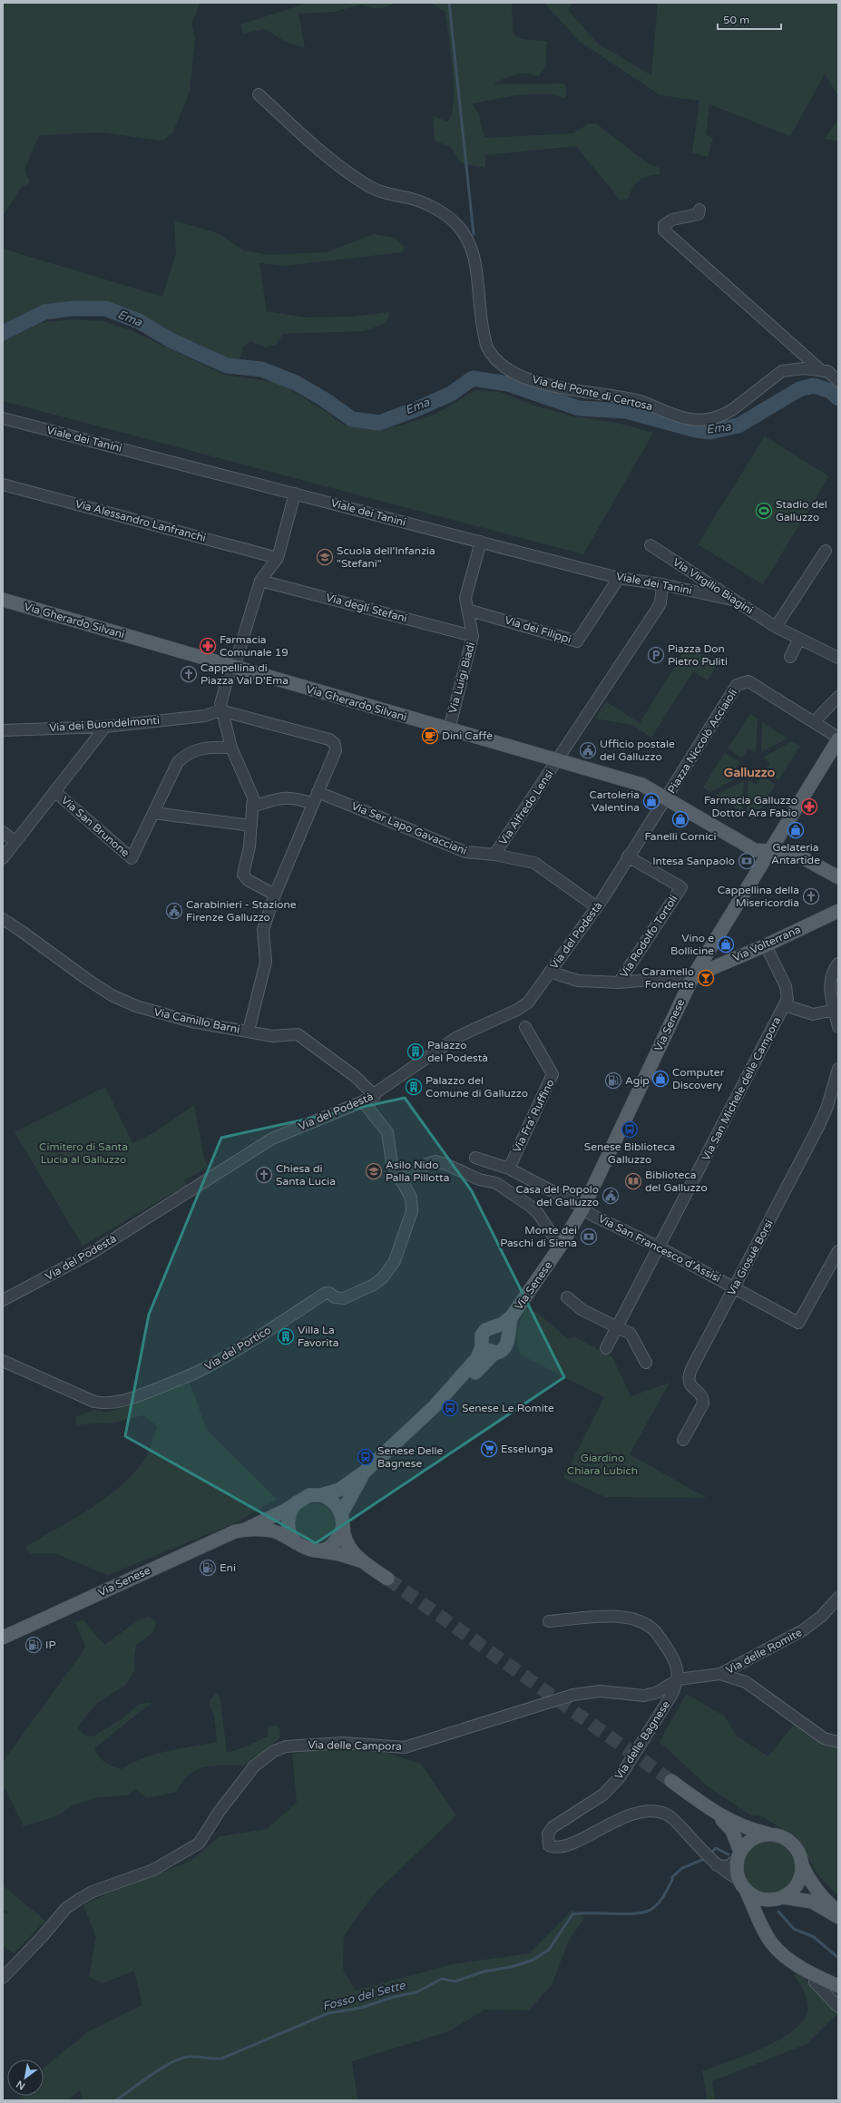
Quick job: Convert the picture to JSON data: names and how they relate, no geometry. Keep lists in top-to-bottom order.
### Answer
{
  "streets": {
    "main road": [
      "Via Gherardo Silvani",
      "Piazza Niccolò Acciaioli",
      "Via Volterrana",
      "Via Senese"
    ],
    "street": [
      "Via del Ponte di Certosa",
      "Viale dei Tanini",
      "Via Alessandro Lanfranchi",
      "Via Virgilio Biagini",
      "Via degli Stefani",
      "Via dei Filippi",
      "Via Luigi Biadi",
      "Via dei Buondelmonti",
      "Via Alfredo Lensi",
      "Via San Brunone",
      "Via Ser Lapo Gavacciani",
      "Via del Podestà",
      "Via Rodolfo Tortoli",
      "Via Camillo Barni",
      "Via San Michele delle Campora",
      "Via Fra' Ruffino",
      "Via San Francesco d'Assisi",
      "Via Giosuè Borsi",
      "Via del Portico",
      "Via delle Romite",
      "Via delle Bagnese",
      "Via delle Campora"
    ]
  },
  "crossings": [
    ["Viale dei Tanini", "Via Virgilio Biagini"],
    ["Viale dei Tanini", "Via dei Filippi"],
    ["Viale dei Tanini", "Via Luigi Biadi"],
    ["Viale dei Tanini", "Via Alfredo Lensi"],
    ["Via degli Stefani", "Via Luigi Biadi"],
    ["Via Gherardo Silvani", "Via Luigi Biadi"],
    ["Via Gherardo Silvani", "Piazza Niccolò Acciaioli"],
    ["Via Gherardo Silvani", "Via Alfredo Lensi"],
    ["Via Gherardo Silvani", "Via del Podestà"],
    ["Via dei Filippi", "Via Luigi Biadi"],
    ["Piazza Niccolò Acciaioli", "Via del Podestà"],
    ["Piazza Niccolò Acciaioli", "Via Senese"],
    ["Via Alfredo Lensi", "Via Ser Lapo Gavacciani"],
    ["Via Ser Lapo Gavacciani", "Via del Podestà"],
    ["Via del Podestà", "Via Rodolfo Tortoli"],
    ["Via del Podestà", "Via Camillo Barni"],
    ["Via del Podestà", "Via del Portico"],
    ["Via Volterrana", "Via Senese"],
    ["Via Volterrana", "Via San Michele delle Campora"],
    ["Via Senese", "Via San Francesco d'Assisi"],
    ["Via San Michele delle Campora", "Via San Francesco d'Assisi"],
    ["Via San Francesco d'Assisi", "Via Giosuè Borsi"],
    ["Via delle Romite", "Via delle Bagnese"],
    ["Via delle Romite", "Via delle Campora"],
    ["Via delle Bagnese", "Via delle Campora"]
  ],
  "districts": ["Galluzzo"],
  "water": ["Ema", "Fosso del Sette"],
  "parks": ["Cimitero di Santa Lucia al Galluzzo", "Giardino Chiara Lubich"],
  "places": {
    "sports": ["Stadio del Galluzzo"],
    "school or university": ["Scuola dell'Infanzia \"Stefani\"", "Asilo Nido Palla Pillotta"],
    "pharmacy": ["Farmacia Comunale 19", "Farmacia Galluzzo Dottor Ara Fabio"],
    "parking": ["Piazza Don Pietro Puliti"],
    "church": ["Cappellina di Piazza Val D'Ema", "Cappellina della Misericordia", "Chiesa di Santa Lucia"],
    "cafe": ["Dini Caffè"],
    "public building": ["Ufficio postale del Galluzzo", "Carabinieri - Stazione Firenze Galluzzo", "Casa del Popolo del Galluzzo"],
    "shop": [
      "Cartoleria Valentina",
      "Fanelli Cornici",
      "Gelateria Antartide",
      "Vino e Bollicine",
      "Computer Discovery"
    ],
    "bank": ["Intesa Sanpaolo", "Monte dei Paschi di Siena"],
    "bar": ["Caramello Fondente"],
    "building": ["Palazzo del Podestà", "Palazzo del Comune di Galluzzo", "Villa La Favorita"],
    "fuel station": ["Agip", "Eni", "IP"],
    "bus stop": ["Senese Biblioteca Galluzzo", "Senese Le Romite", "Senese Delle Bagnese"],
    "library": ["Biblioteca del Galluzzo"],
    "supermarket": ["Esselunga"]
  },
  "scale_bar": "50 m",
  "north": "bottom left"
}
